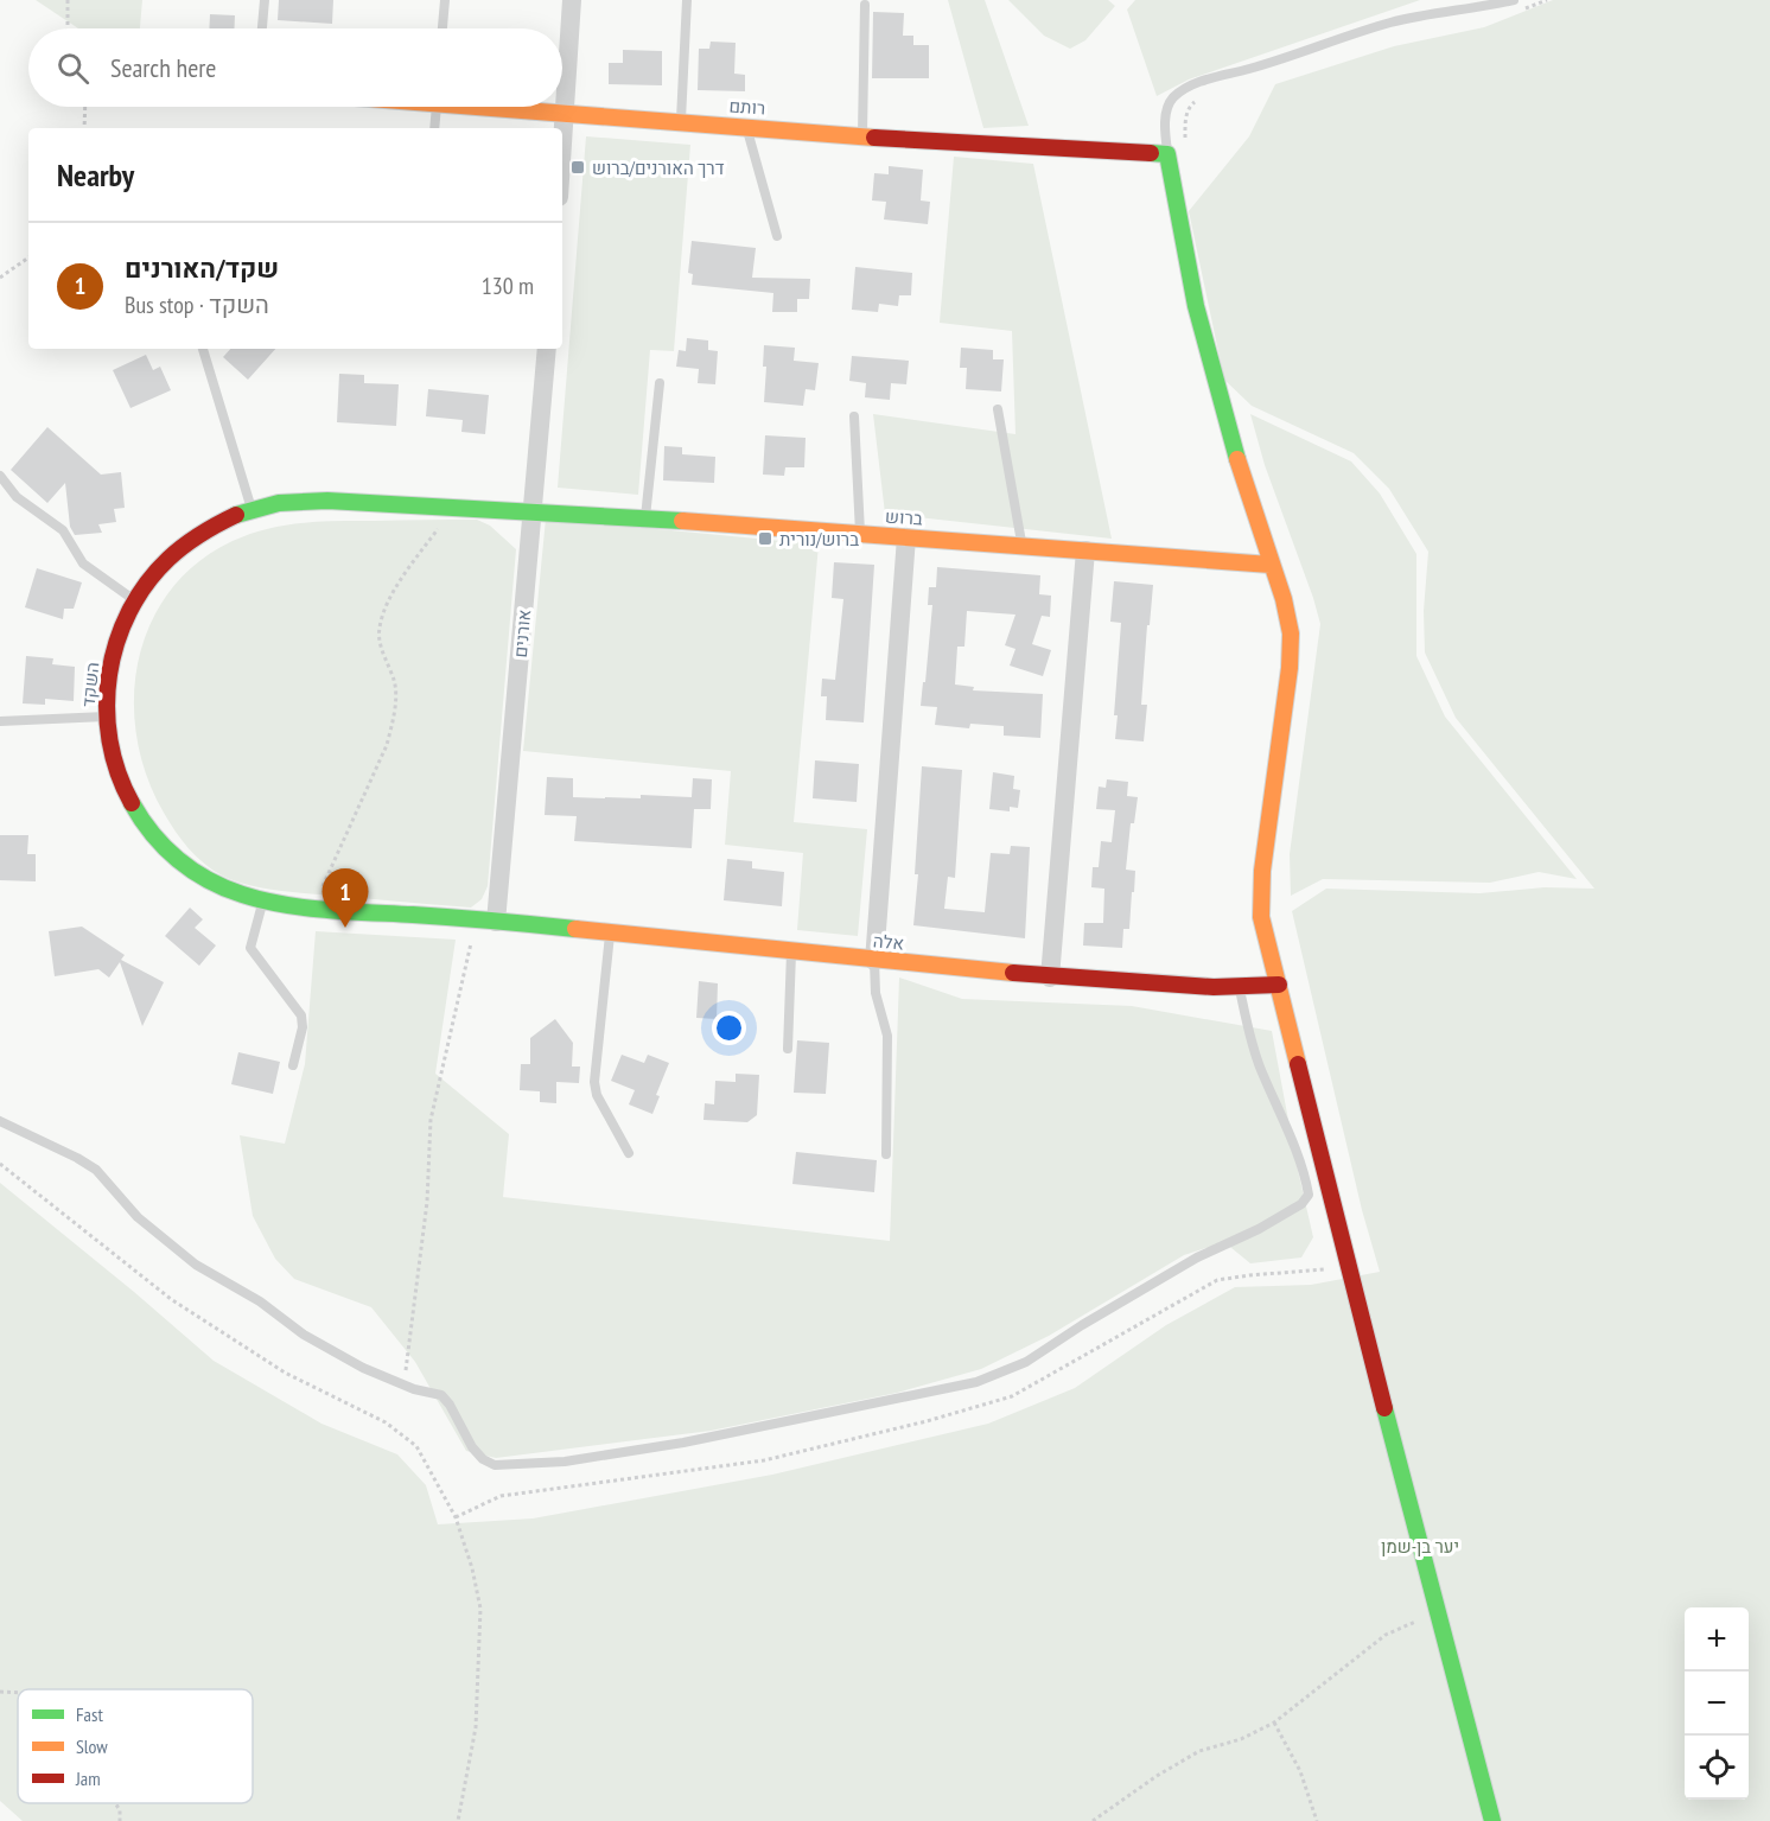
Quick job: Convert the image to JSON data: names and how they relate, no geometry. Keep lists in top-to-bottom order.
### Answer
{
  "streets": {
    "street": [
      "רותם",
      "ברוש",
      "אורנים",
      "השקד",
      "אלה"
    ]
  },
  "crossings": [
    ["ברוש", "אורנים"],
    ["ברוש", "השקד"],
    ["אורנים", "השקד"],
    ["אורנים", "אלה"],
    ["השקד", "אלה"]
  ],
  "parks": ["יער בן-שמן"],
  "places": {
    "transit": ["דרך האורנים/ברוש", "ברוש/נורית"]
  },
  "legend": ["Fast", "Slow", "Jam"],
  "page": {
    "search": "Search here",
    "heading": "Nearby",
    "list": [
      {
        "mark": "1",
        "name": "שקד/האורנים",
        "note": "Bus stop · השקד",
        "value": "130 m"
      }
    ],
    "pins": "1",
    "map_buttons": ["+", "−"]
  }
}
